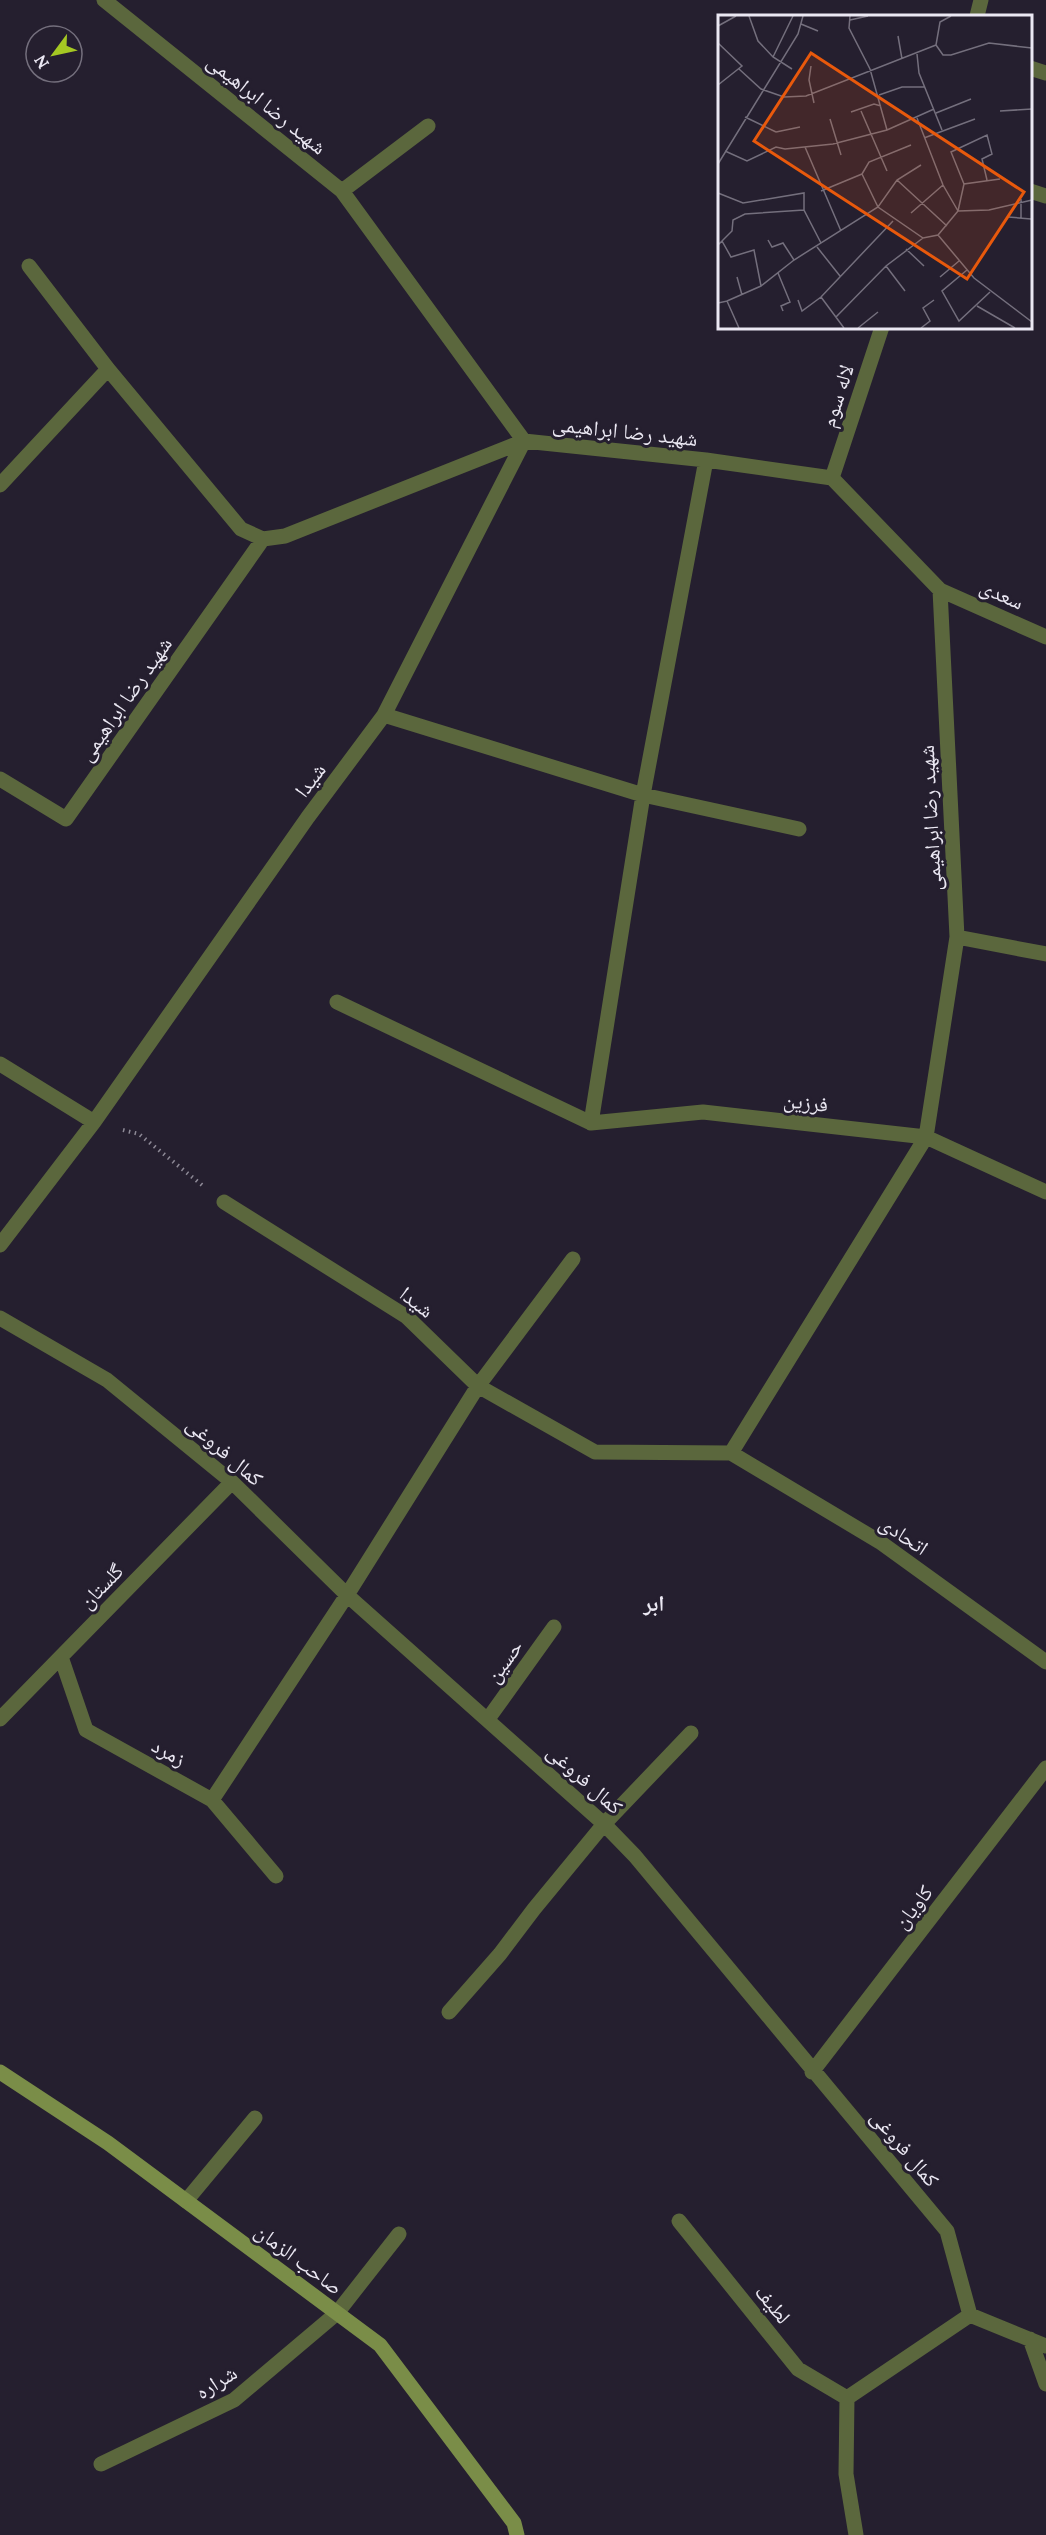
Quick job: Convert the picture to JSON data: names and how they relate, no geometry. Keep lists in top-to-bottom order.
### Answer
{
  "streets": {
    "street": [
      "شهید رضا ابراهیمی",
      "لاله سوم",
      "سعدی",
      "شیدا",
      "فرزین",
      "کمال فروغی",
      "اتحادی",
      "گلستان",
      "حسین",
      "زمرد",
      "کاویان",
      "صاحب الزمان",
      "لطیف",
      "شراره"
    ]
  },
  "crossings": [
    ["شهید رضا ابراهیمی", "لاله سوم"],
    ["شهید رضا ابراهیمی", "سعدی"],
    ["شهید رضا ابراهیمی", "شیدا"],
    ["شهید رضا ابراهیمی", "فرزین"],
    ["شیدا", "اتحادی"],
    ["کمال فروغی", "گلستان"],
    ["کمال فروغی", "حسین"],
    ["کمال فروغی", "کاویان"],
    ["گلستان", "زمرد"],
    ["صاحب الزمان", "شراره"]
  ],
  "districts": ["ابر"],
  "north": "bottom left"
}
